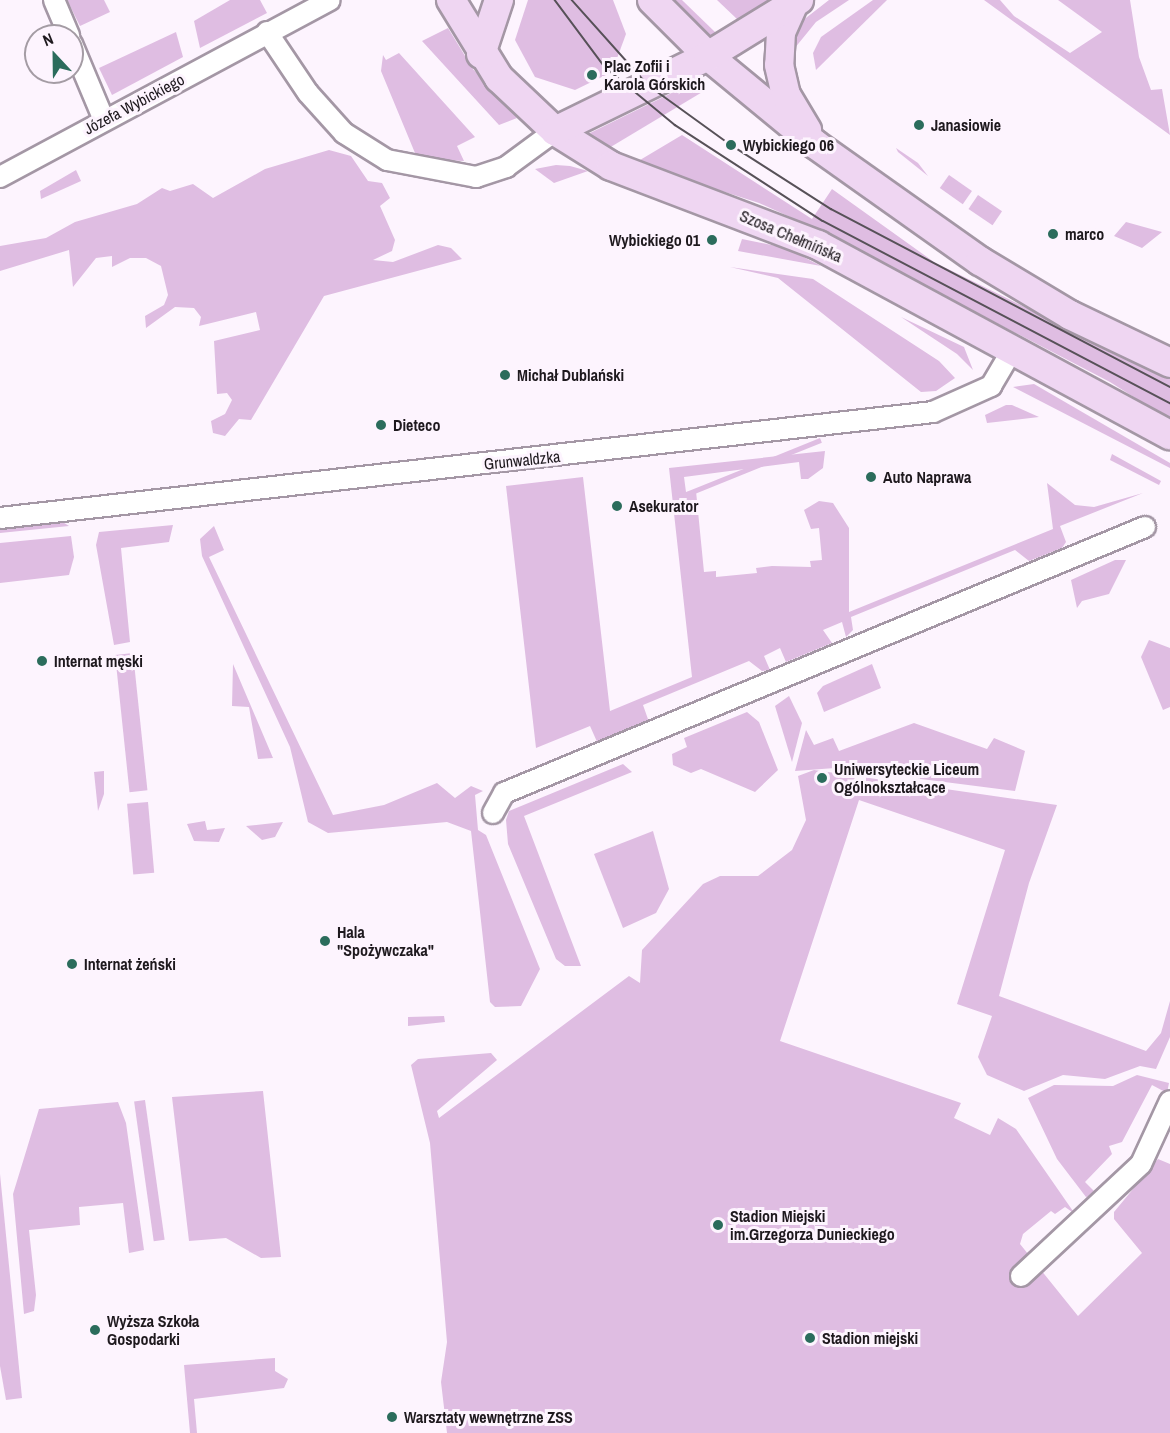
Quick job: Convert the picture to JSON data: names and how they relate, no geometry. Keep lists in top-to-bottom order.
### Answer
{
  "streets": {
    "main road": ["Szosa Chełmińska"],
    "street": ["Józefa Wybickiego", "Grunwaldzka"]
  },
  "crossings": [
    ["Szosa Chełmińska", "Grunwaldzka"]
  ],
  "places": [
    "Plac Zofii i Karola Górskich",
    "Janasiowie",
    "Wybickiego 06",
    "marco",
    "Wybickiego 01",
    "Michał Dublański",
    "Dieteco",
    "Auto Naprawa",
    "Asekurator",
    "Internat męski",
    "Uniwersyteckie Liceum Ogólnokształcące",
    "Hala \"Spożywczaka\"",
    "Internat żeński",
    "Stadion Miejski im.Grzegorza Dunieckiego",
    "Wyższa Szkoła Gospodarki",
    "Stadion miejski",
    "Warsztaty wewnętrzne ZSS"
  ],
  "north": "top"
}
